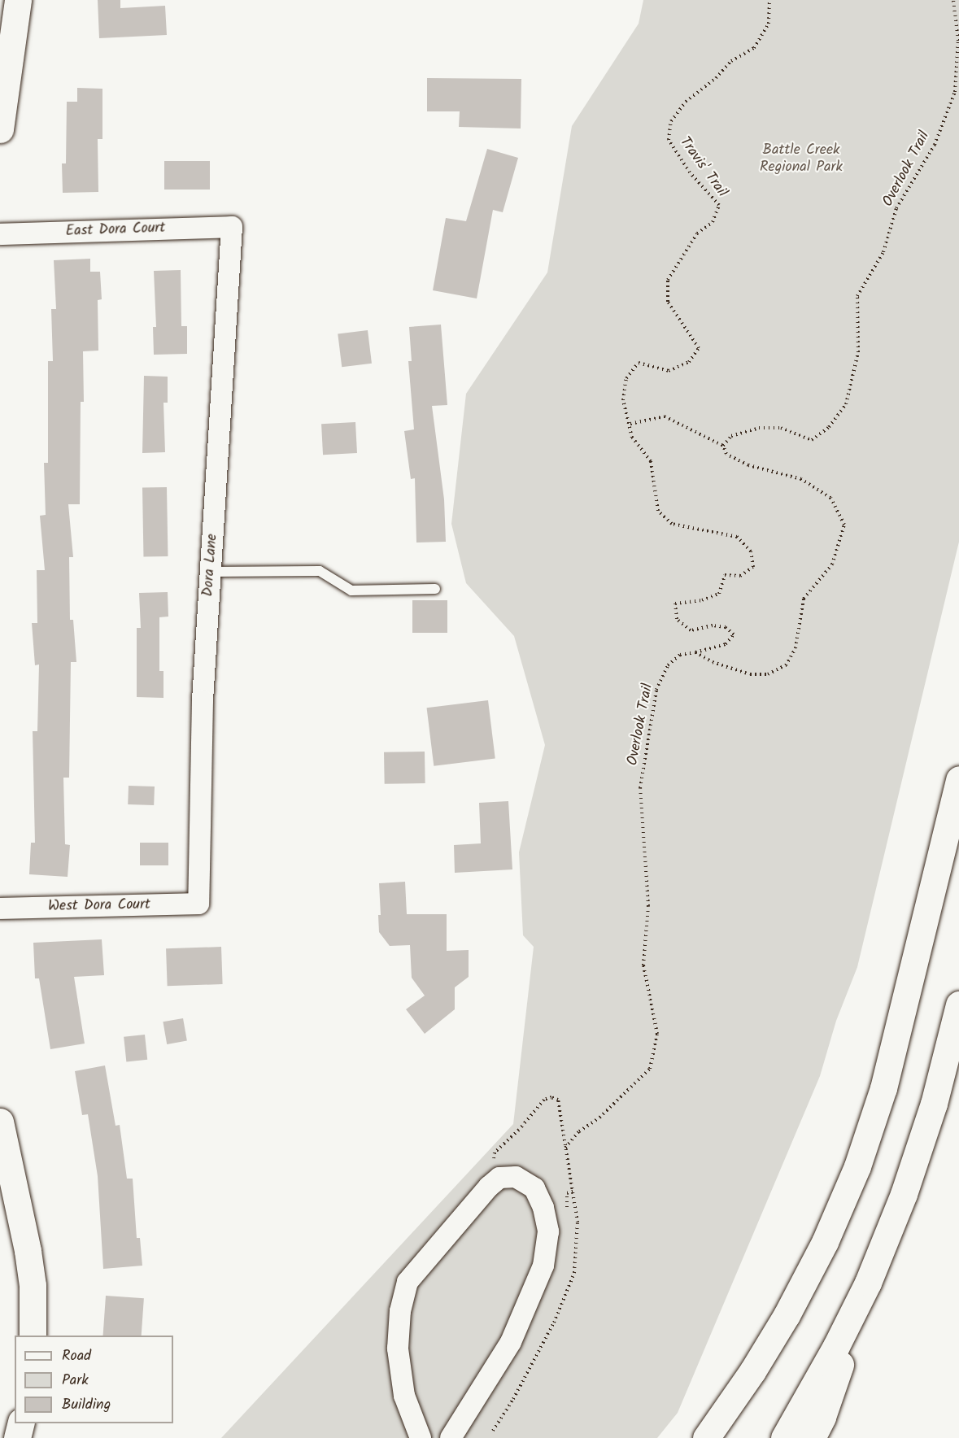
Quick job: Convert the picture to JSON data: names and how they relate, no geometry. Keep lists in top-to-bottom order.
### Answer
{
  "streets": {
    "street": ["East Dora Court", "Dora Lane", "West Dora Court"],
    "path": ["Travis' Trail", "Overlook Trail"]
  },
  "crossings": [
    ["Travis' Trail", "Overlook Trail"],
    ["East Dora Court", "Dora Lane"],
    ["Dora Lane", "West Dora Court"]
  ],
  "parks": ["Battle Creek Regional Park"],
  "legend": ["Road", "Park", "Building"]
}
